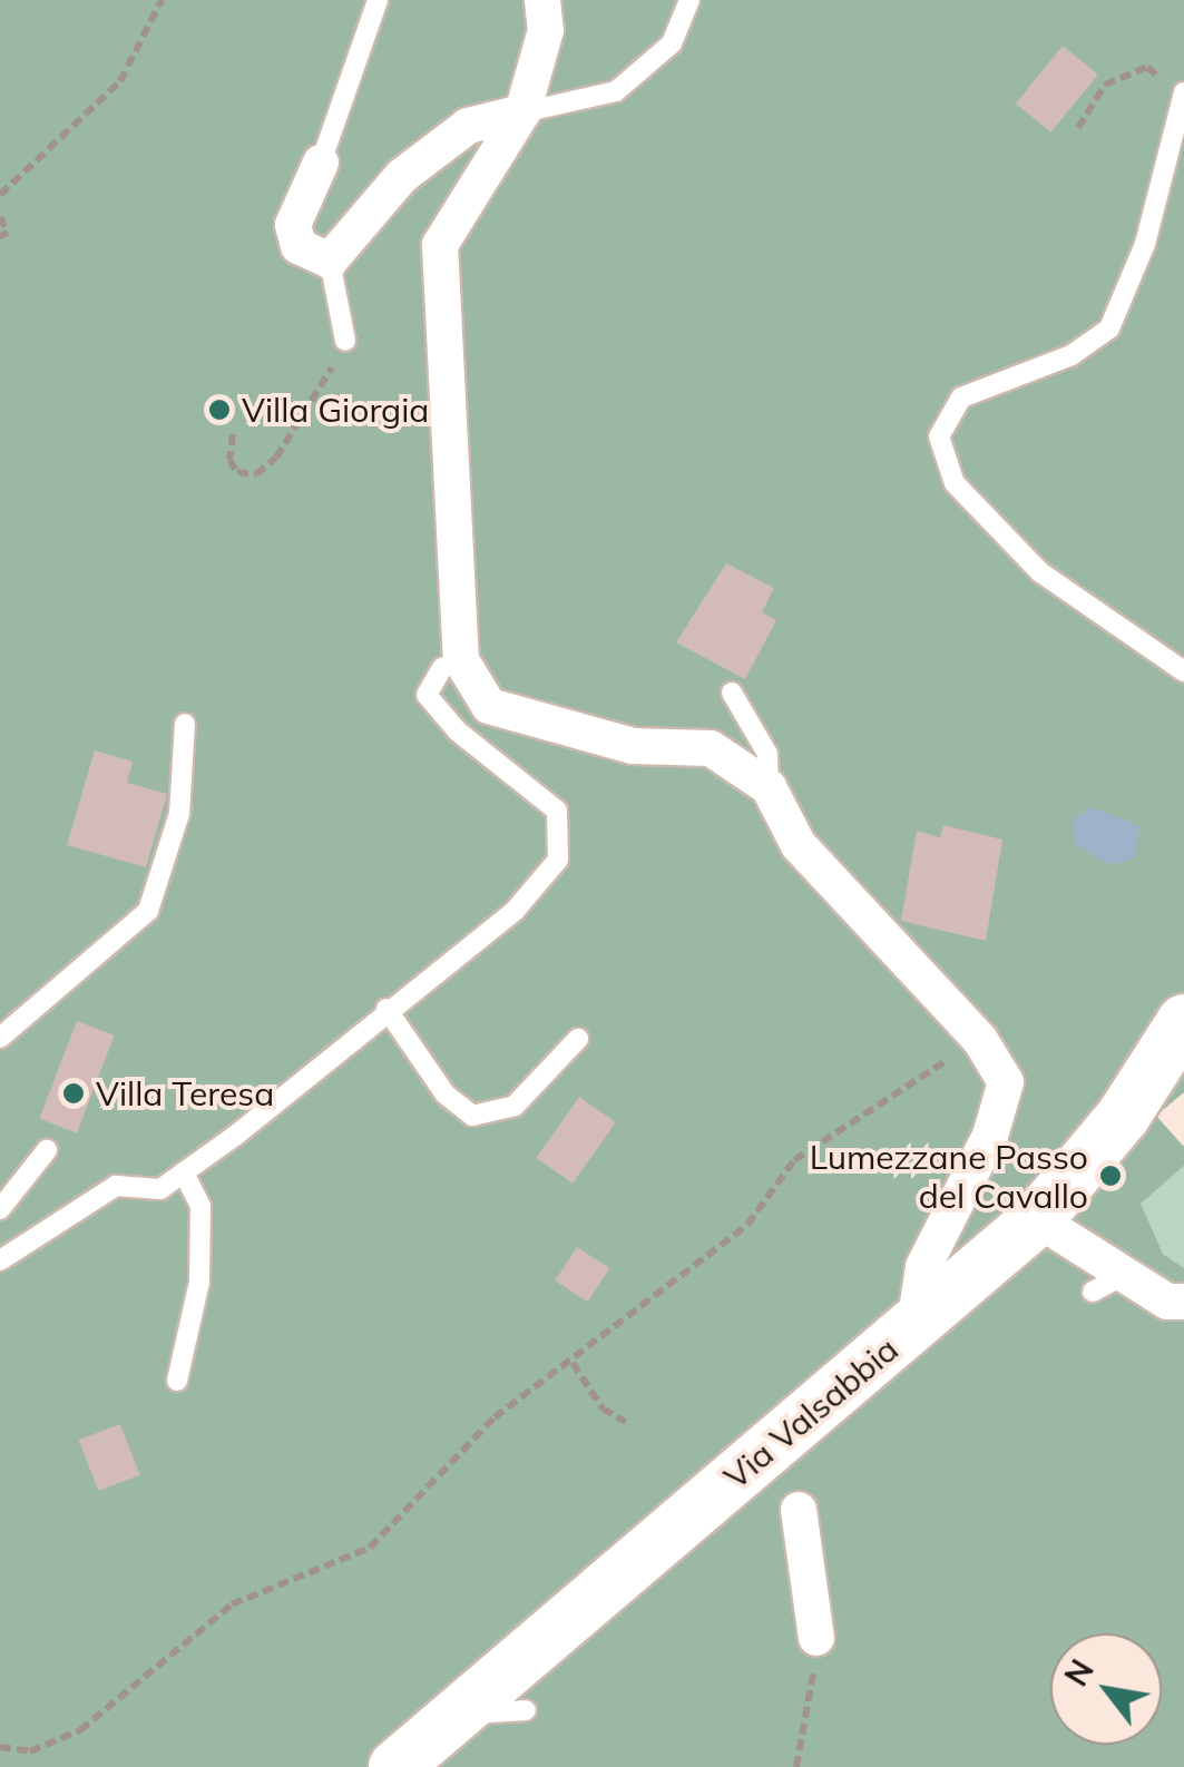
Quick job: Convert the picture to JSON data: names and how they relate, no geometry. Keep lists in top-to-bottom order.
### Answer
{
  "streets": {
    "main road": ["Via Valsabbia"]
  },
  "places": ["Villa Giorgia", "Villa Teresa", "Lumezzane Passo del Cavallo"],
  "north": "top left"
}
